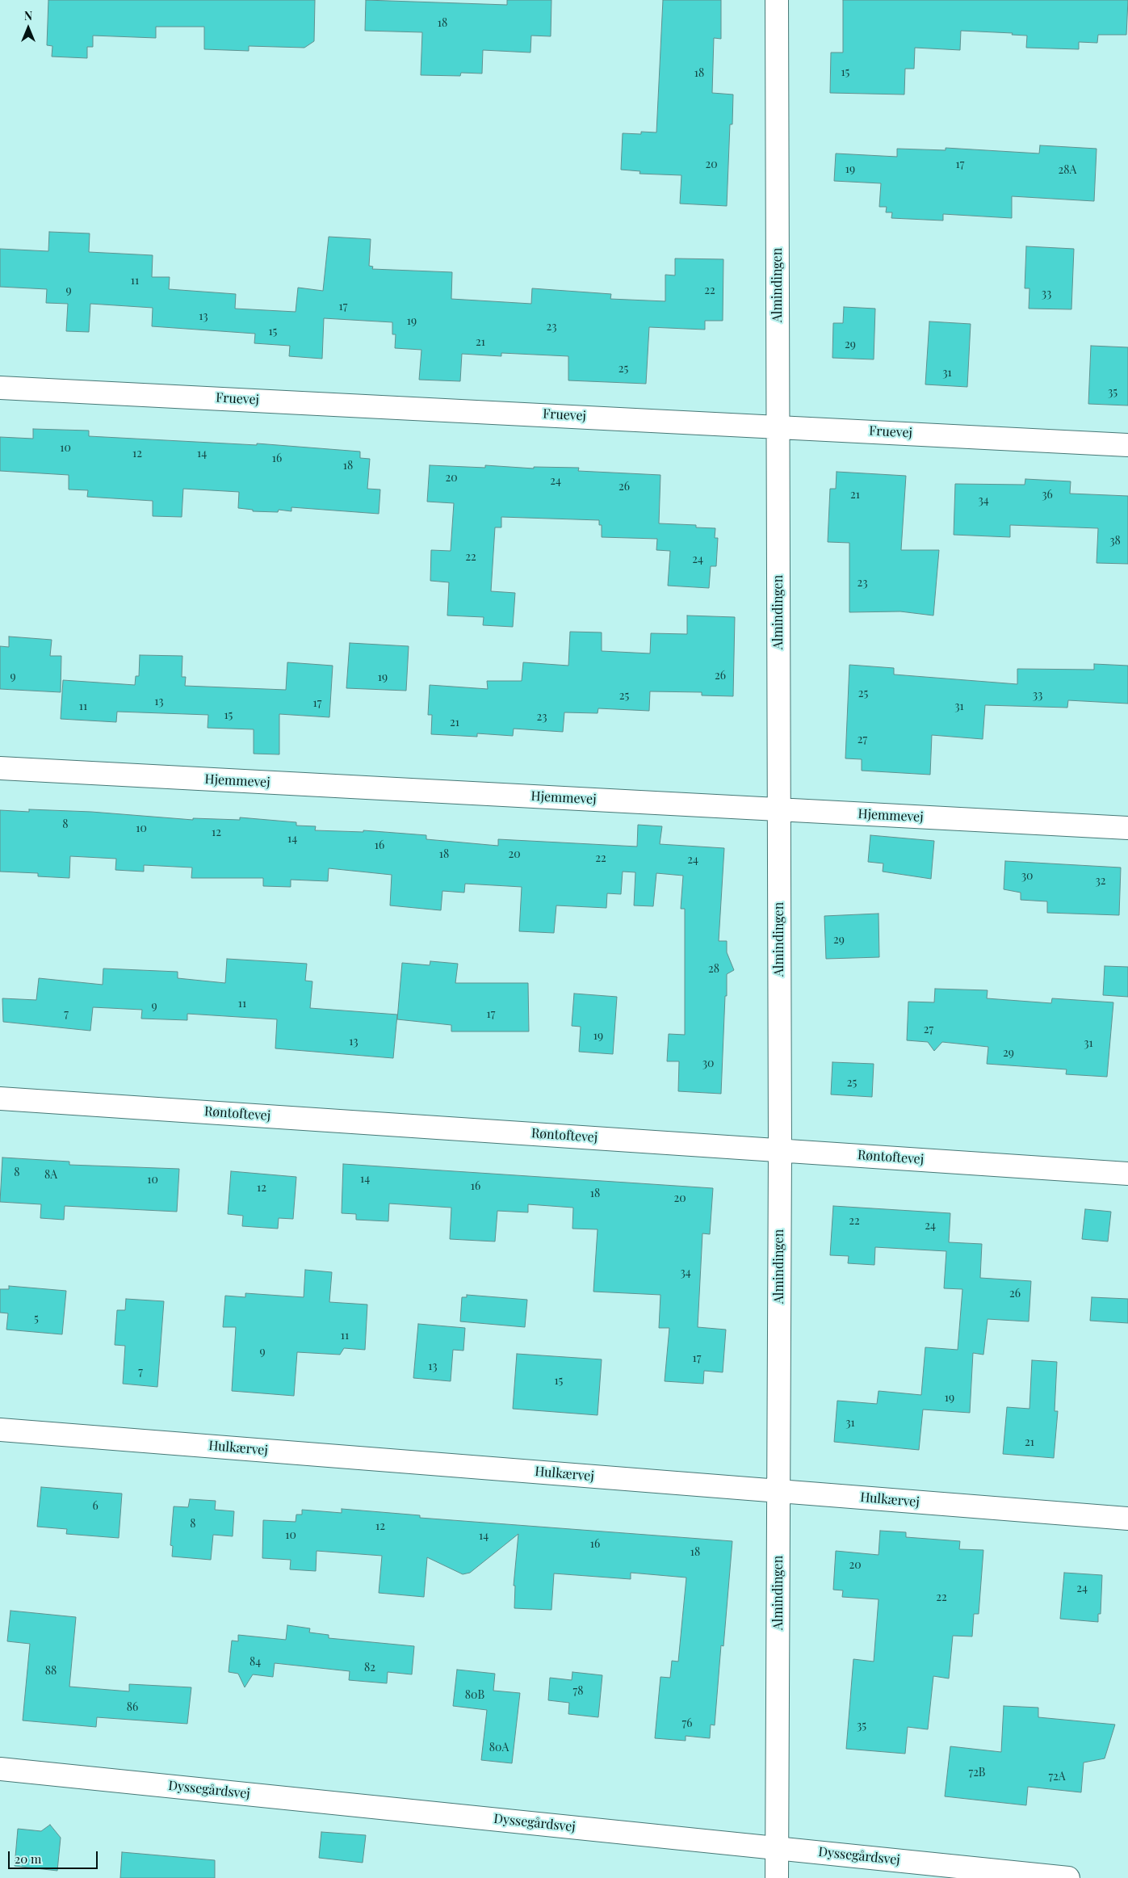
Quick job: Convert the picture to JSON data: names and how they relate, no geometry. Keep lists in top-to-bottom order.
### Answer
{
  "streets": {
    "street": [
      "Almindingen",
      "Fruevej",
      "Hjemmevej",
      "Røntoftevej",
      "Hulkærvej",
      "Dyssegårdsvej"
    ]
  },
  "crossings": [
    ["Almindingen", "Fruevej"],
    ["Almindingen", "Hjemmevej"],
    ["Almindingen", "Røntoftevej"],
    ["Almindingen", "Hulkærvej"],
    ["Almindingen", "Dyssegårdsvej"]
  ],
  "house_numbers": [
    "18",
    "15",
    "18",
    "20",
    "17",
    "19",
    "28A",
    "11",
    "9",
    "22",
    "33",
    "17",
    "13",
    "19",
    "23",
    "15",
    "21",
    "29",
    "25",
    "31",
    "35",
    "10",
    "12",
    "14",
    "16",
    "18",
    "20",
    "24",
    "26",
    "21",
    "36",
    "34",
    "38",
    "22",
    "24",
    "23",
    "26",
    "9",
    "19",
    "25",
    "33",
    "25",
    "13",
    "17",
    "11",
    "31",
    "15",
    "23",
    "21",
    "27",
    "8",
    "10",
    "12",
    "14",
    "16",
    "18",
    "20",
    "22",
    "24",
    "30",
    "32",
    "29",
    "28",
    "11",
    "9",
    "7",
    "17",
    "27",
    "19",
    "13",
    "31",
    "29",
    "30",
    "25",
    "8",
    "8A",
    "14",
    "10",
    "16",
    "12",
    "18",
    "20",
    "22",
    "24",
    "34",
    "26",
    "5",
    "11",
    "9",
    "17",
    "13",
    "7",
    "15",
    "19",
    "31",
    "21",
    "6",
    "8",
    "12",
    "10",
    "14",
    "16",
    "18",
    "20",
    "24",
    "22",
    "84",
    "82",
    "88",
    "78",
    "80B",
    "86",
    "76",
    "35",
    "80A",
    "72B",
    "72A"
  ],
  "scale_bar": "20 m",
  "north": "top"
}
